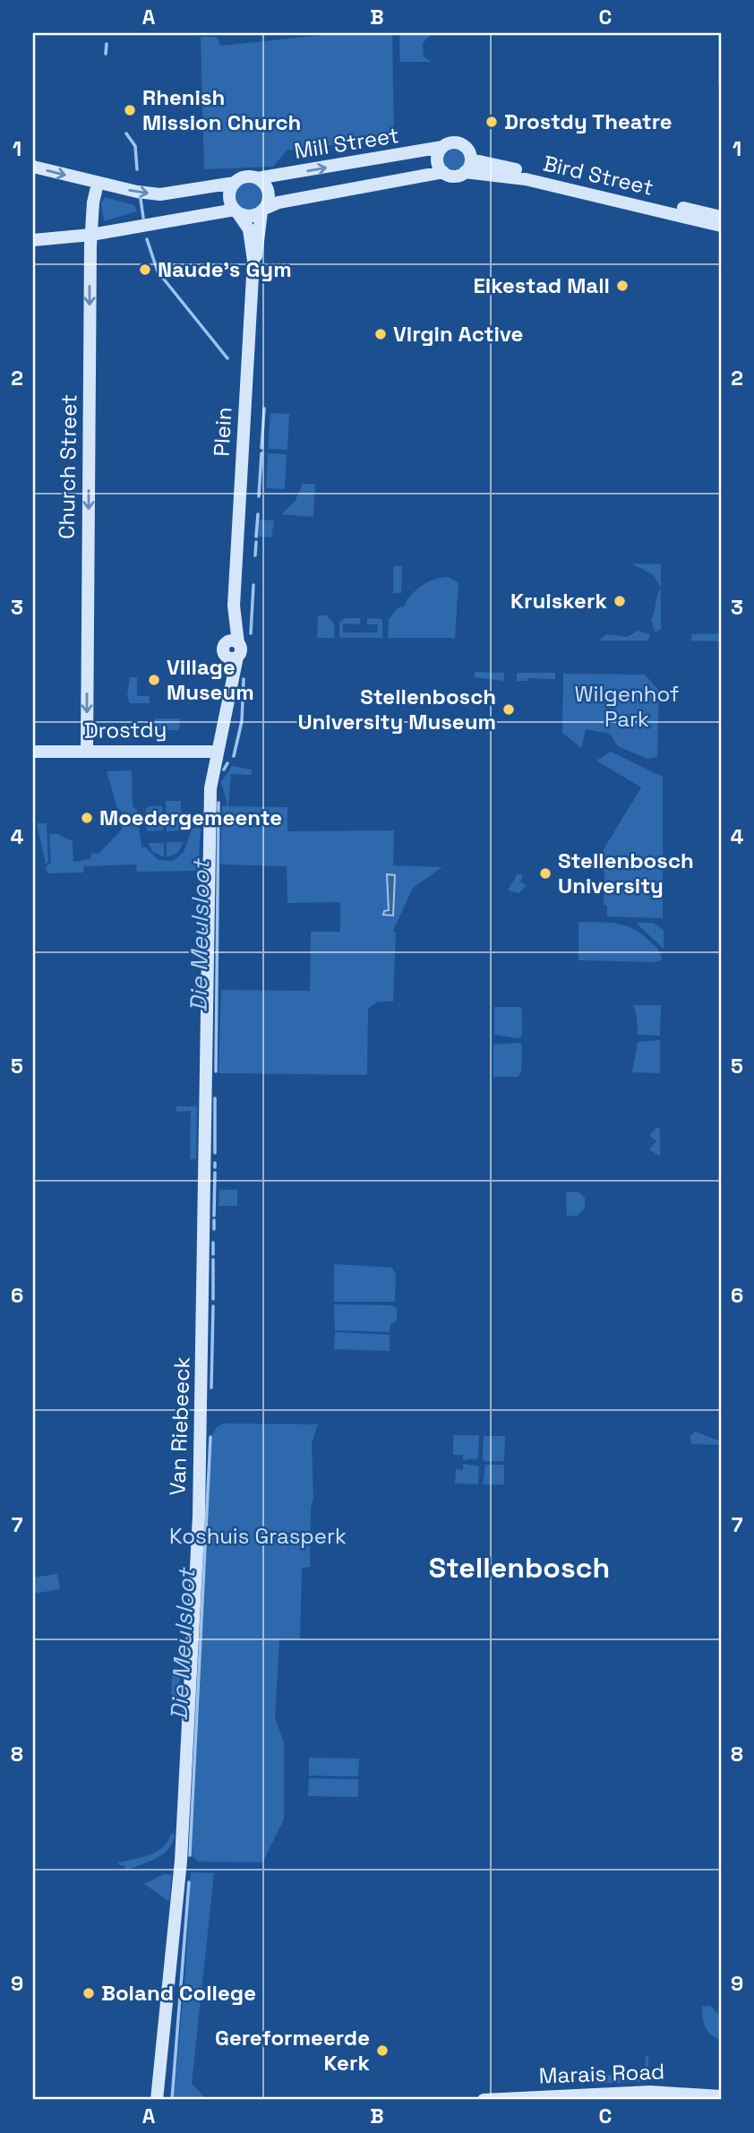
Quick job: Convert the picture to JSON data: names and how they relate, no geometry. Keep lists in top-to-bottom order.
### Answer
{
  "streets": {
    "street": [
      "Mill Street",
      "Bird Street",
      "Plein",
      "Church Street",
      "Drostdy",
      "Van Riebeeck",
      "Marais Road"
    ]
  },
  "crossings": [
    ["Mill Street", "Bird Street"],
    ["Mill Street", "Plein"],
    ["Plein", "Drostdy"],
    ["Plein", "Van Riebeeck"],
    ["Church Street", "Drostdy"],
    ["Drostdy", "Van Riebeeck"]
  ],
  "one_way": ["Church Street"],
  "districts": ["Stellenbosch"],
  "water": ["Die Meulsloot"],
  "parks": ["Wilgenhof Park", "Koshuis Grasperk"],
  "places": [
    "Rhenish Mission Church",
    "Drostdy Theatre",
    "Naude's Gym",
    "Eikestad Mall",
    "Virgin Active",
    "Kruiskerk",
    "Village Museum",
    "Stellenbosch University Museum",
    "Moedergemeente",
    "Stellenbosch University",
    "Boland College",
    "Gereformeerde Kerk"
  ],
  "grid": {
    "columns": ["A", "B", "C"],
    "rows": [
      "1",
      "2",
      "3",
      "4",
      "5",
      "6",
      "7",
      "8",
      "9"
    ]
  }
}
